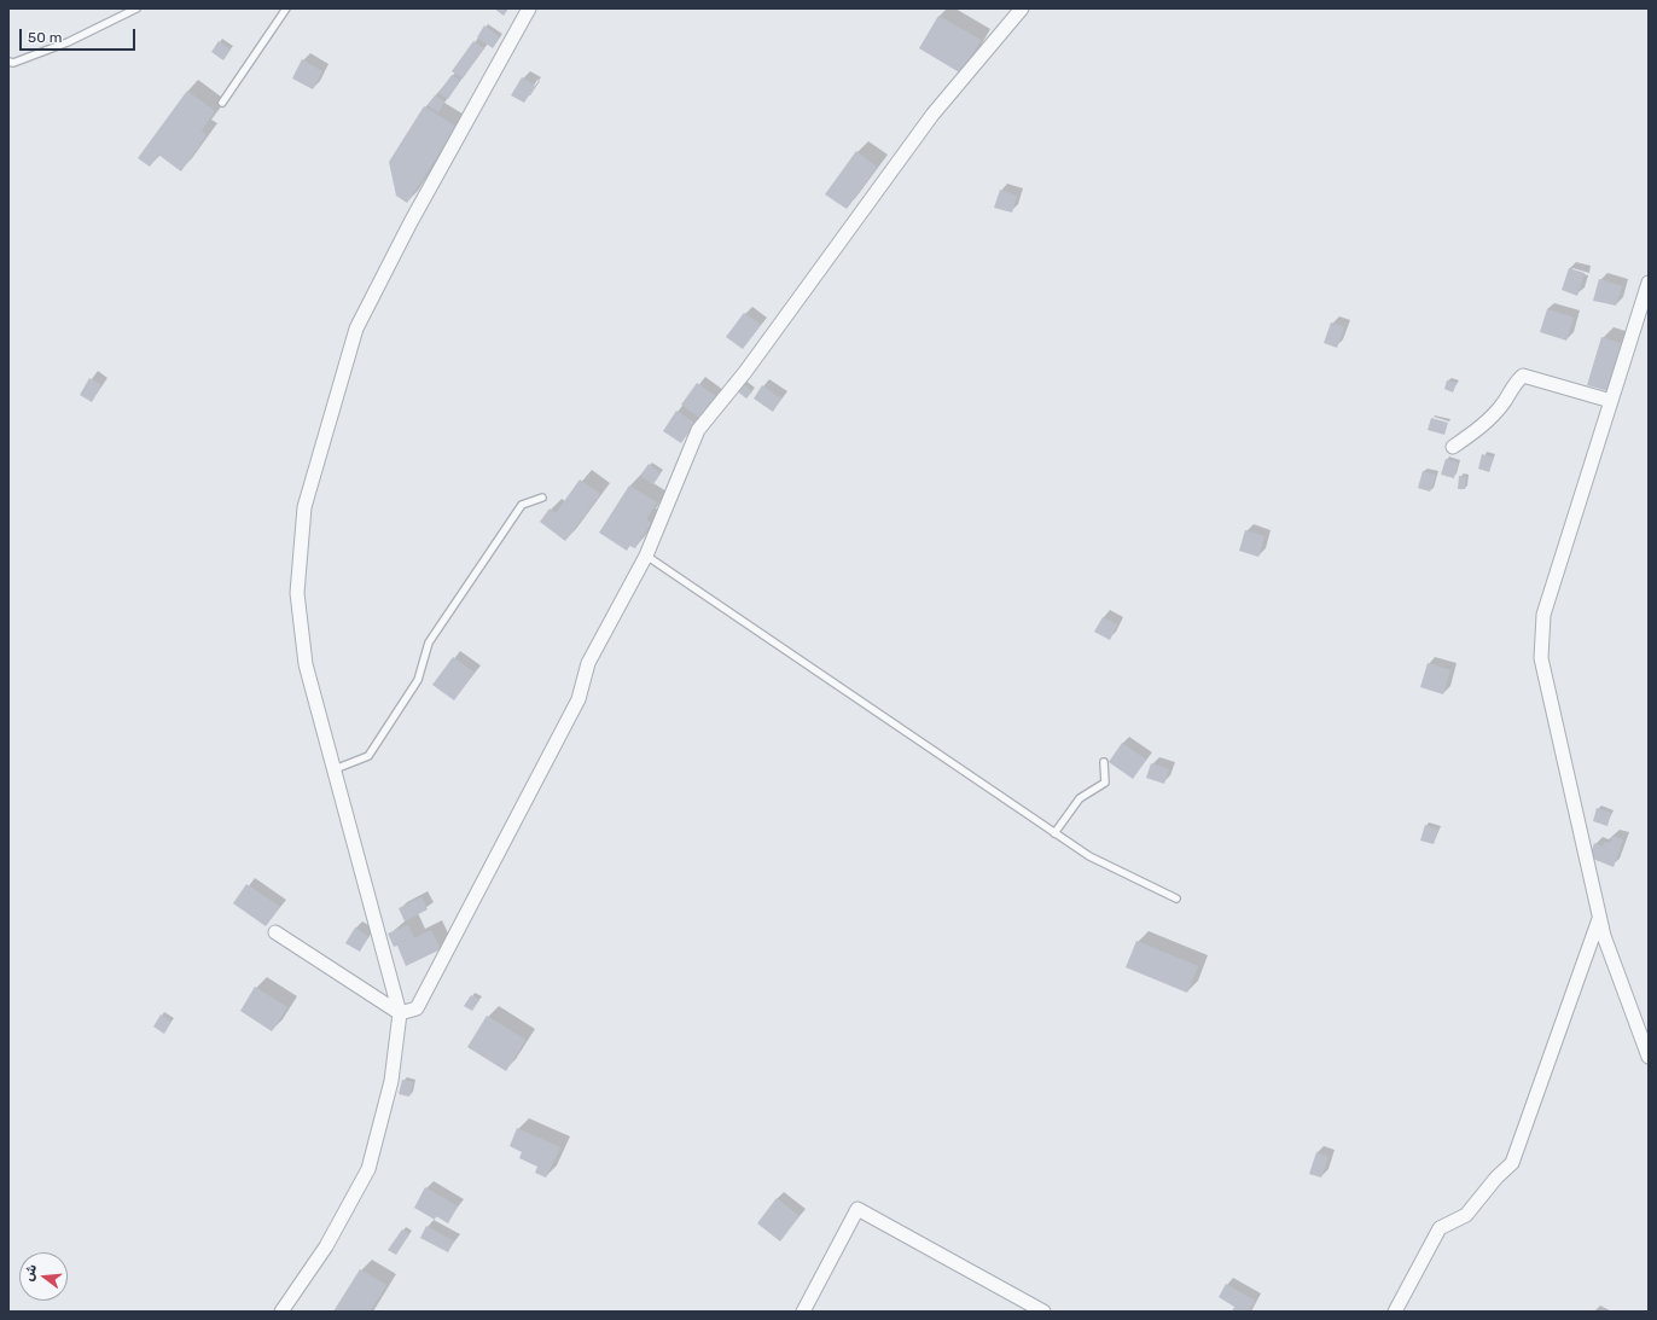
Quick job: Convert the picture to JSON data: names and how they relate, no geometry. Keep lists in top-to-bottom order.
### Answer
{
  "scale_bar": "50 m",
  "north": "left"
}
